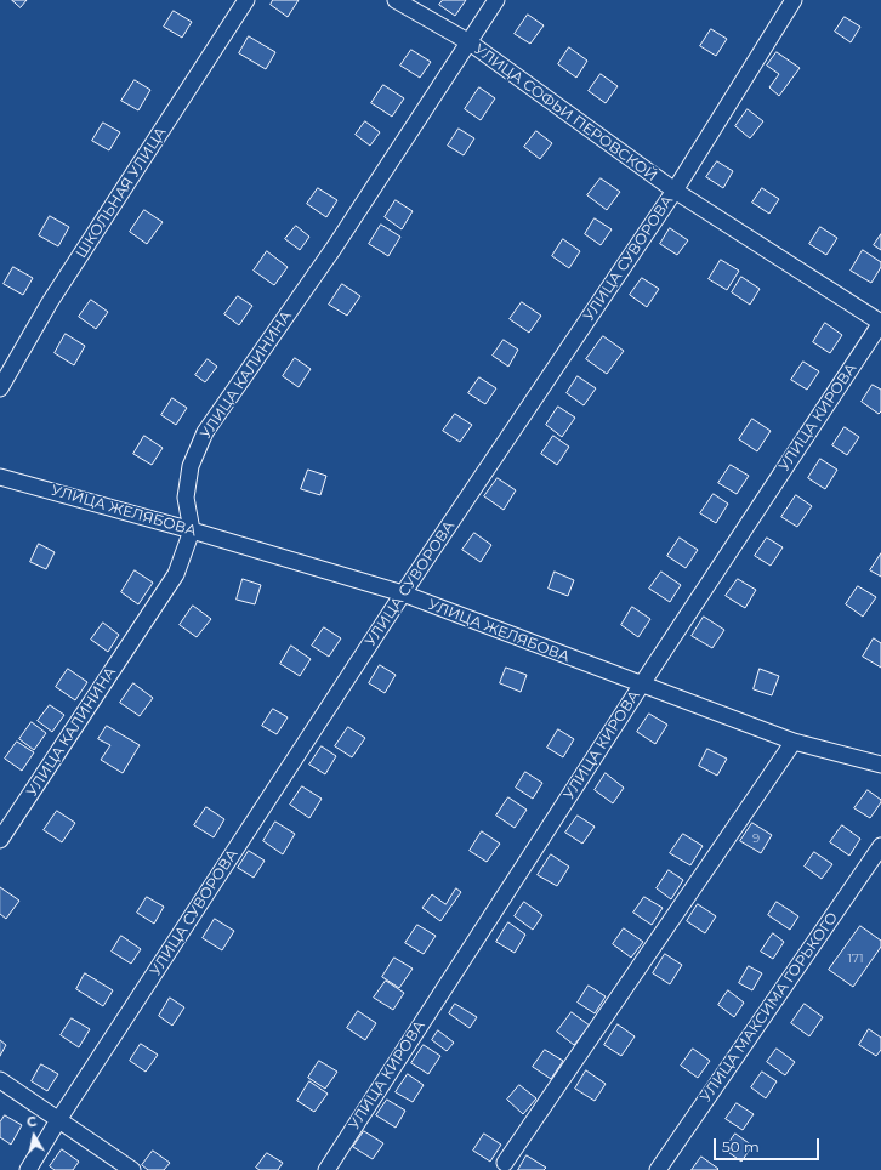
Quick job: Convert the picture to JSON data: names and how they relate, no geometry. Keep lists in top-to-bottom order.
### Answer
{
  "streets": {
    "street": [
      "УЛИЦА СОФЬИ ПЕРОВСКОЙ",
      "ШКОЛЬНАЯ УЛИЦА",
      "УЛИЦА СУВОРОВА",
      "УЛИЦА КАЛИНИНА",
      "УЛИЦА КИРОВА",
      "УЛИЦА ЖЕЛЯБОВА",
      "УЛИЦА МАКСИМА ГОРЬКОГО"
    ]
  },
  "crossings": [
    ["УЛИЦА СОФЬИ ПЕРОВСКОЙ", "УЛИЦА СУВОРОВА"],
    ["УЛИЦА СОФЬИ ПЕРОВСКОЙ", "УЛИЦА КАЛИНИНА"],
    ["УЛИЦА СОФЬИ ПЕРОВСКОЙ", "УЛИЦА КИРОВА"],
    ["УЛИЦА СУВОРОВА", "УЛИЦА ЖЕЛЯБОВА"],
    ["УЛИЦА КАЛИНИНА", "УЛИЦА ЖЕЛЯБОВА"],
    ["УЛИЦА КИРОВА", "УЛИЦА ЖЕЛЯБОВА"]
  ],
  "house_numbers": ["9", "171"],
  "scale_bar": "50 m",
  "north": "top"
}
